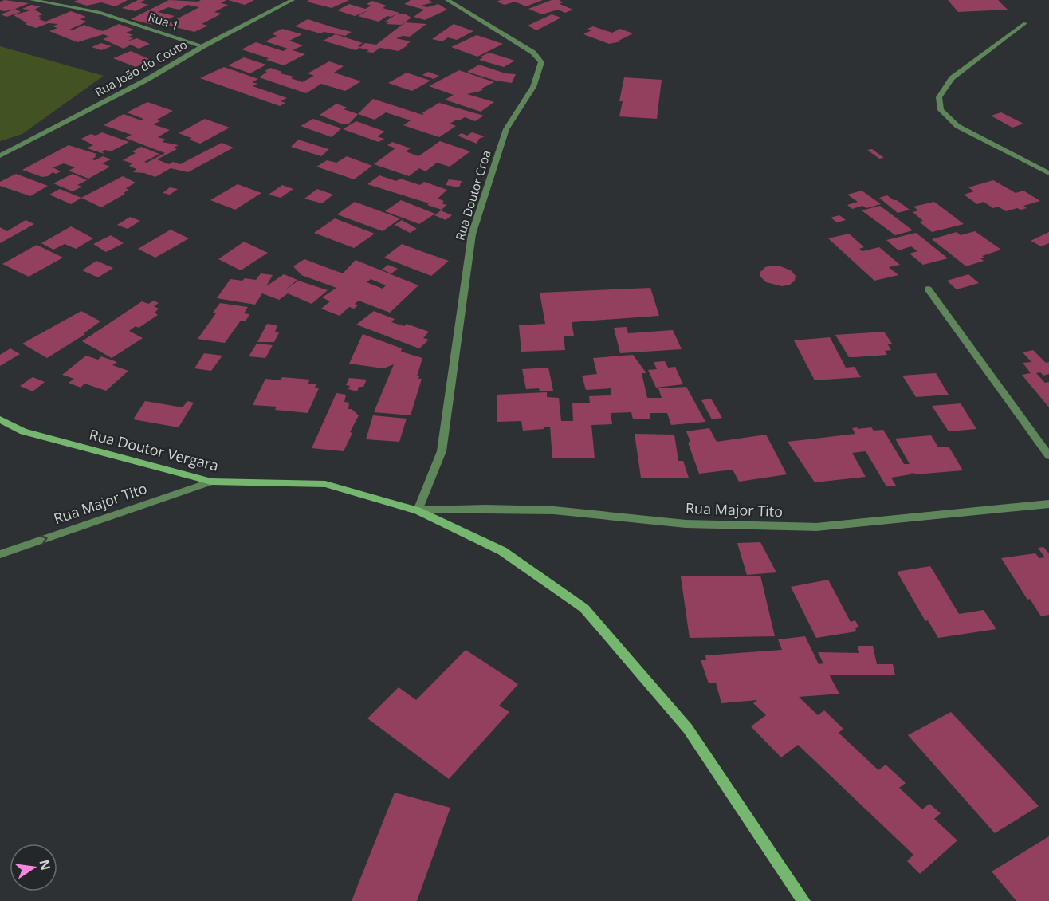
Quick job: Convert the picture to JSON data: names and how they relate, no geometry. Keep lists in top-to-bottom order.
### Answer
{
  "streets": {
    "main road": ["Rua Doutor Vergara"],
    "street": [
      "Rua 1",
      "Rua João do Couto",
      "Rua Doutor Croa",
      "Rua Major Tito"
    ]
  },
  "crossings": [
    ["Rua 1", "Rua João do Couto"],
    ["Rua Doutor Croa", "Rua Doutor Vergara"],
    ["Rua Doutor Croa", "Rua Major Tito"],
    ["Rua Doutor Vergara", "Rua Major Tito"]
  ],
  "north": "right"
}
